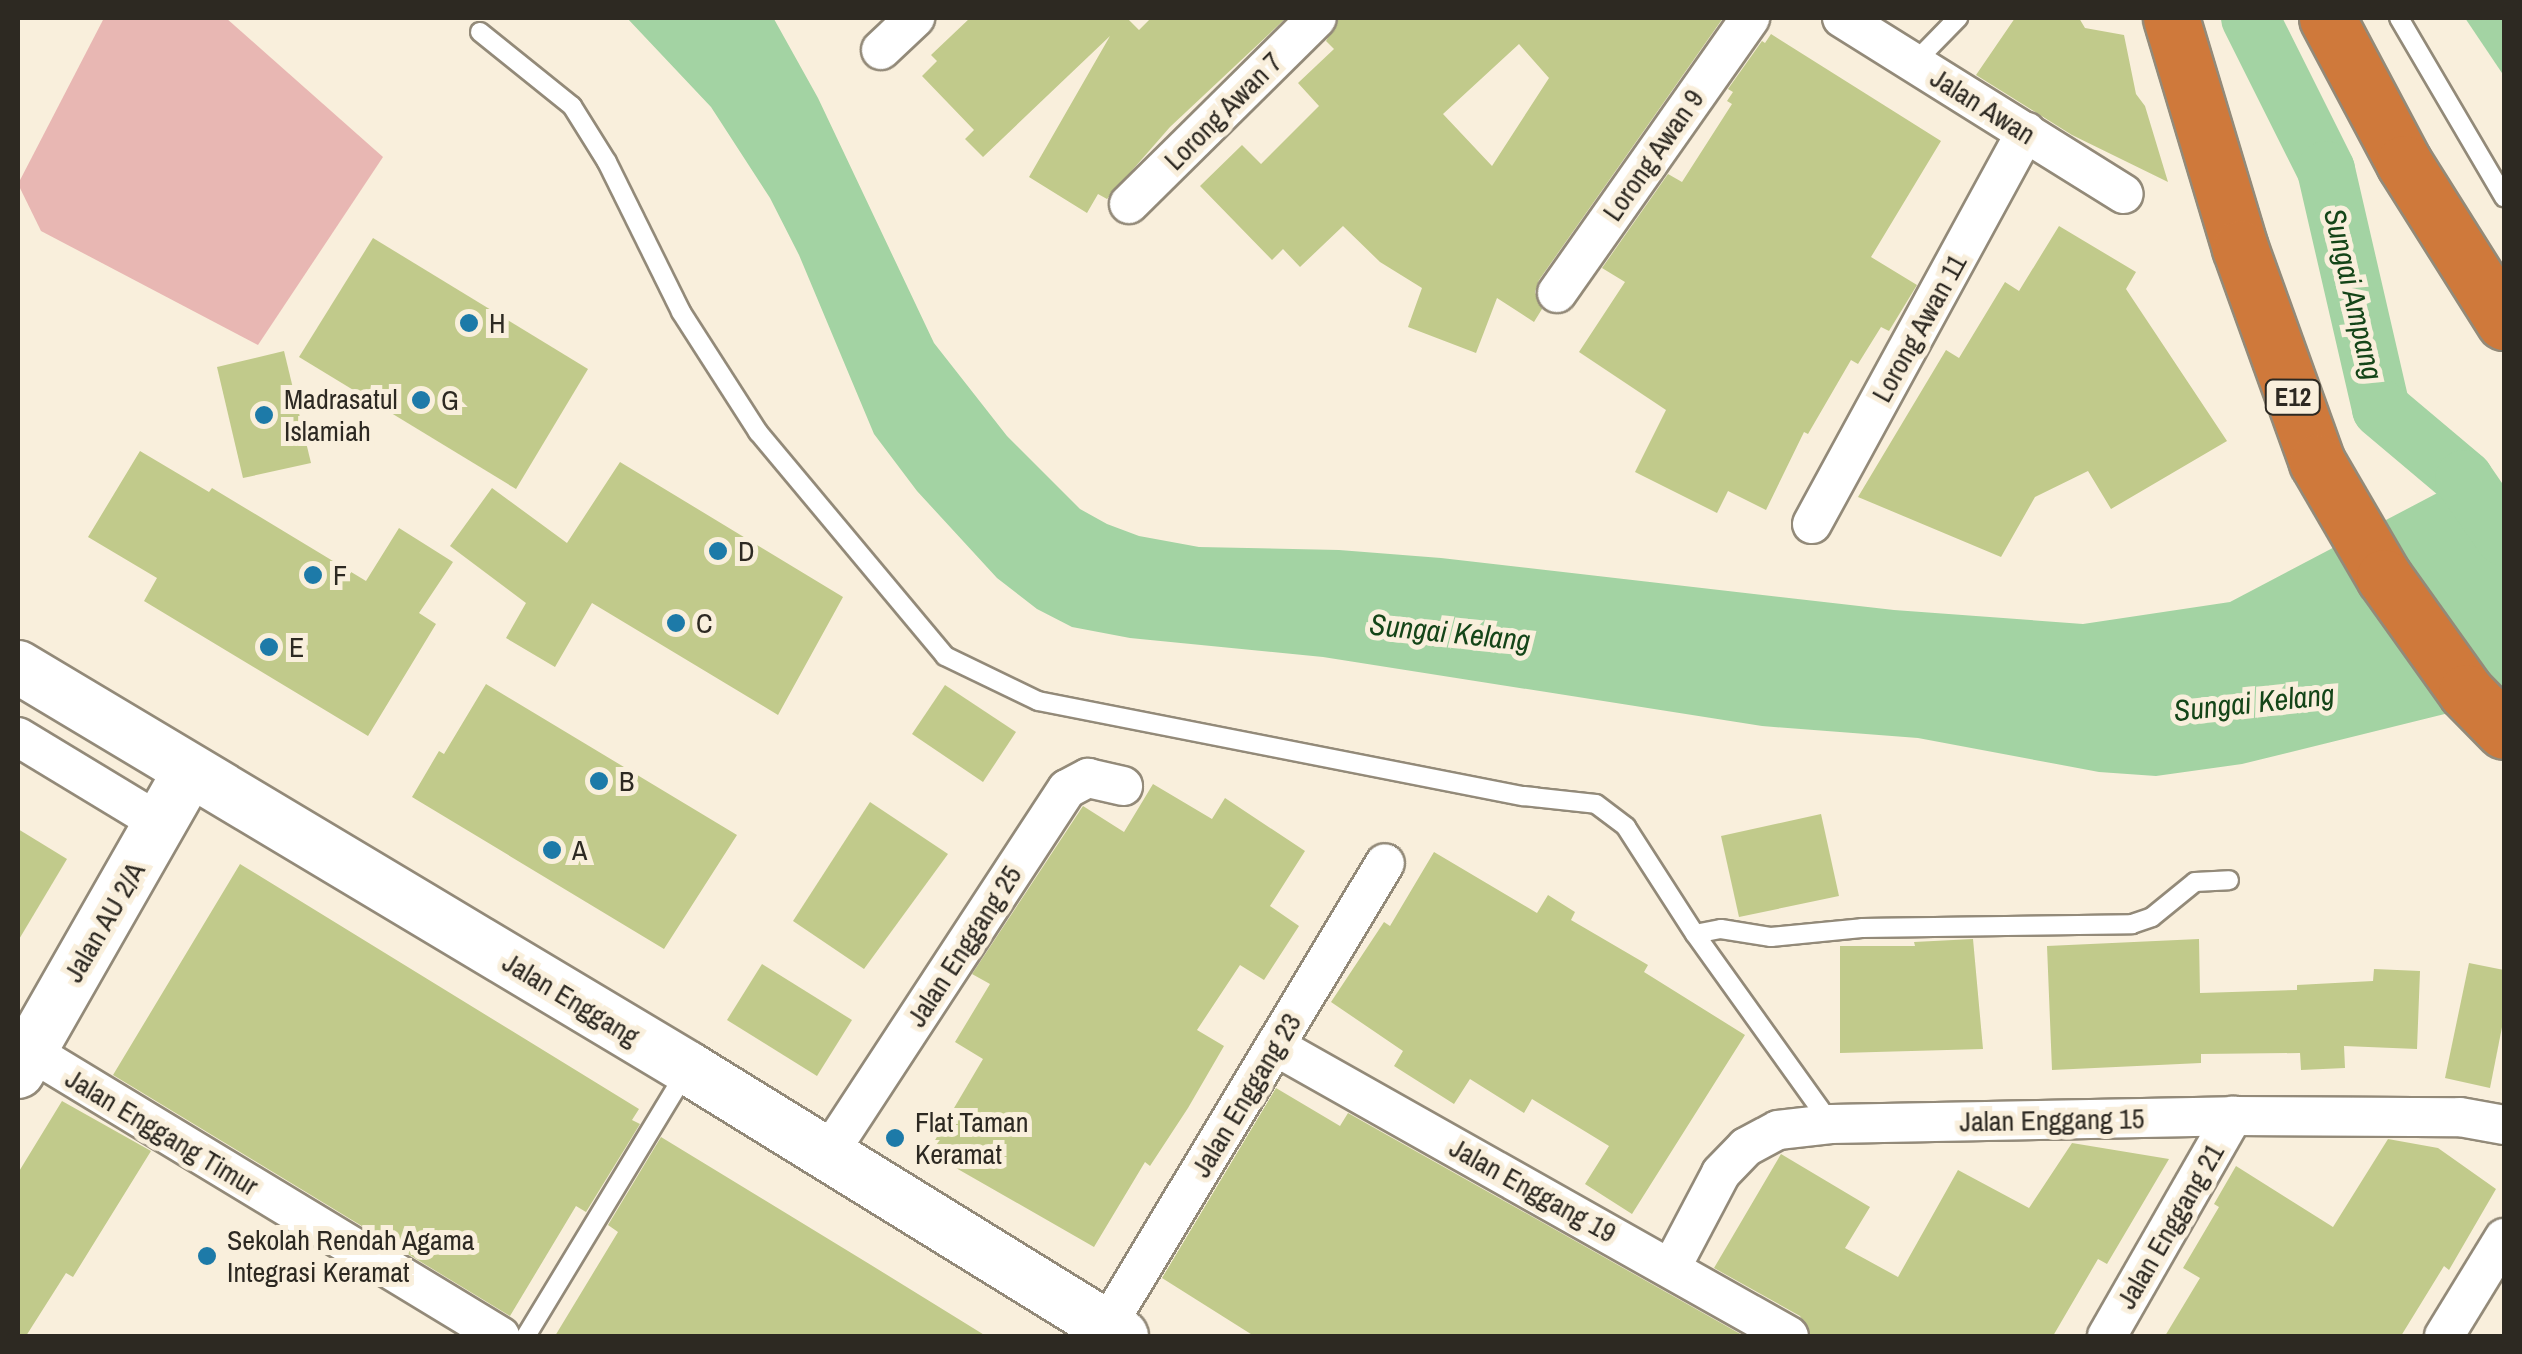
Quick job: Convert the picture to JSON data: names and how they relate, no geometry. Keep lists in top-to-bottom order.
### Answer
{
  "streets": {
    "highway": ["E12"],
    "main road": ["Jalan AU 2/A", "Jalan Enggang"],
    "street": [
      "Jalan Awan",
      "Lorong Awan 7",
      "Lorong Awan 9",
      "Lorong Awan 11",
      "Jalan Enggang 25",
      "Jalan Enggang 23",
      "Jalan Enggang 15",
      "Jalan Enggang Timur",
      "Jalan Enggang 19",
      "Jalan Enggang 21"
    ]
  },
  "crossings": [
    ["Jalan Awan", "Lorong Awan 11"],
    ["Jalan AU 2/A", "Jalan Enggang"],
    ["Jalan AU 2/A", "Jalan Enggang Timur"],
    ["Jalan Enggang 25", "Jalan Enggang"],
    ["Jalan Enggang", "Jalan Enggang 23"],
    ["Jalan Enggang 23", "Jalan Enggang 19"],
    ["Jalan Enggang 15", "Jalan Enggang 19"],
    ["Jalan Enggang 15", "Jalan Enggang 21"]
  ],
  "water": ["Sungai Ampang", "Sungai Kelang"],
  "places": [
    "H",
    "G",
    "Madrasatul Islamiah",
    "D",
    "F",
    "C",
    "E",
    "B",
    "A",
    "Flat Taman Keramat",
    "Sekolah Rendah Agama Integrasi Keramat"
  ]
}
